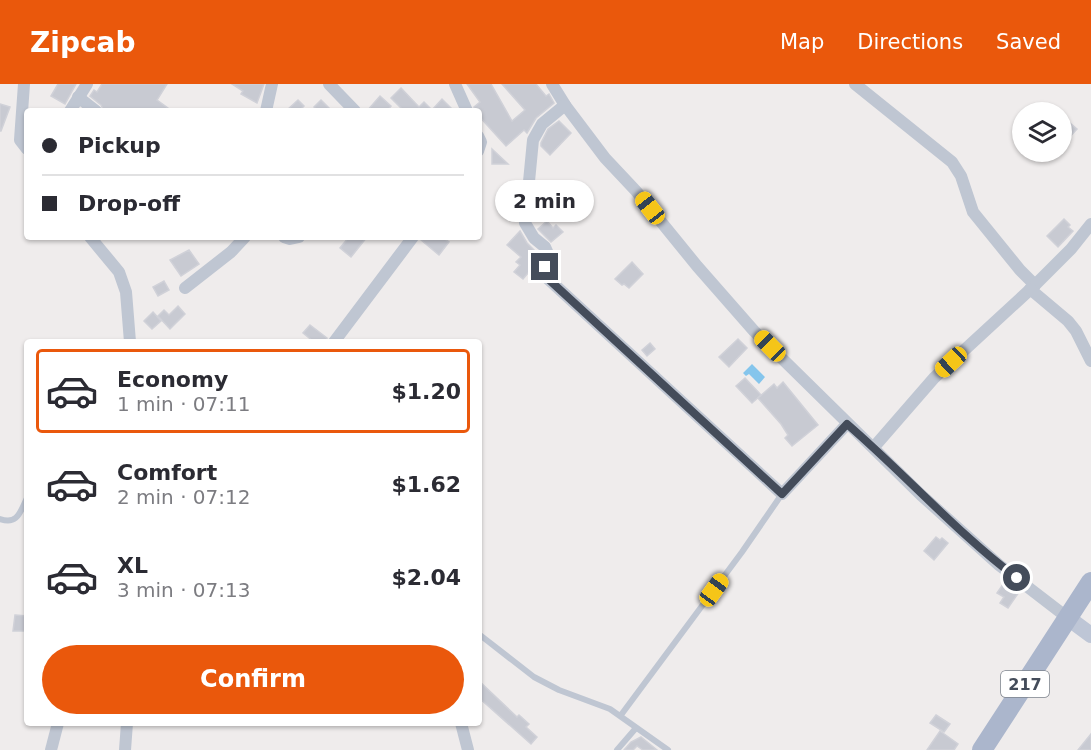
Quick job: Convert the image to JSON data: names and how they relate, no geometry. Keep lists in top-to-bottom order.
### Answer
{
  "streets": {
    "main road": ["217"]
  },
  "page": {
    "header": "Zipcab",
    "nav": ["Map", "Directions", "Saved"],
    "banner": ["Pickup", "Drop-off"],
    "bubble": "2 min",
    "list": [
      {
        "name": "Economy",
        "note": "1 min · 07:11",
        "value": "$1.20"
      },
      {
        "name": "Comfort",
        "note": "2 min · 07:12",
        "value": "$1.62"
      },
      {
        "name": "XL",
        "note": "3 min · 07:13",
        "value": "$2.04"
      }
    ],
    "buttons": "Confirm"
  }
}
